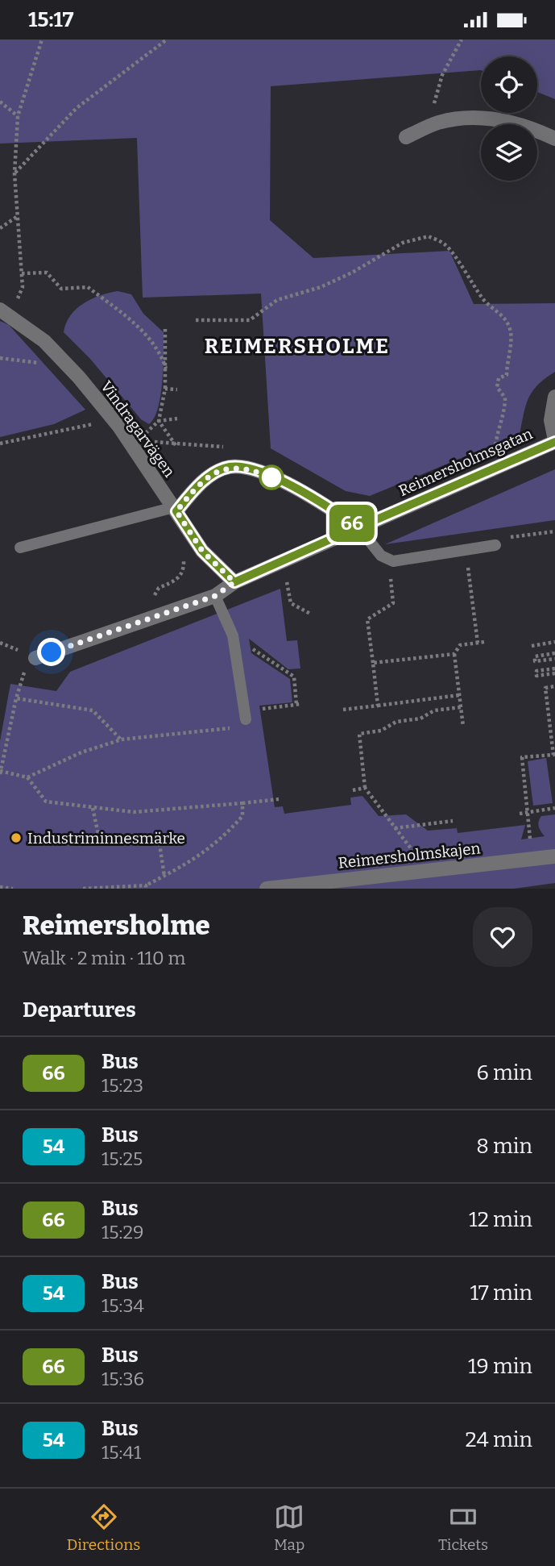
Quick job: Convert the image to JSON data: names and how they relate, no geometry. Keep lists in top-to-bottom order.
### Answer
{
  "streets": {
    "street": ["Vindragarvägen", "Reimersholmsgatan", "Reimersholmskajen"]
  },
  "crossings": [
    ["Vindragarvägen", "Reimersholmsgatan"]
  ],
  "districts": ["REIMERSHOLME"],
  "places": ["Industriminnesmärke"],
  "lines": ["bus line 66"],
  "page": {
    "status": "15:17",
    "on_map": "66",
    "heading": [
      ["Reimersholme", "Walk · 2 min · 110 m"],
      "Departures"
    ],
    "list": [
      {
        "mark": "66",
        "name": "Bus",
        "note": "15:23",
        "value": "6 min"
      },
      {
        "mark": "54",
        "name": "Bus",
        "note": "15:25",
        "value": "8 min"
      },
      {
        "mark": "66",
        "name": "Bus",
        "note": "15:29",
        "value": "12 min"
      },
      {
        "mark": "54",
        "name": "Bus",
        "note": "15:34",
        "value": "17 min"
      },
      {
        "mark": "66",
        "name": "Bus",
        "note": "15:36",
        "value": "19 min"
      },
      {
        "mark": "54",
        "name": "Bus",
        "note": "15:41",
        "value": "24 min"
      }
    ],
    "tabs": ["Directions", "Map", "Tickets"]
  }
}
